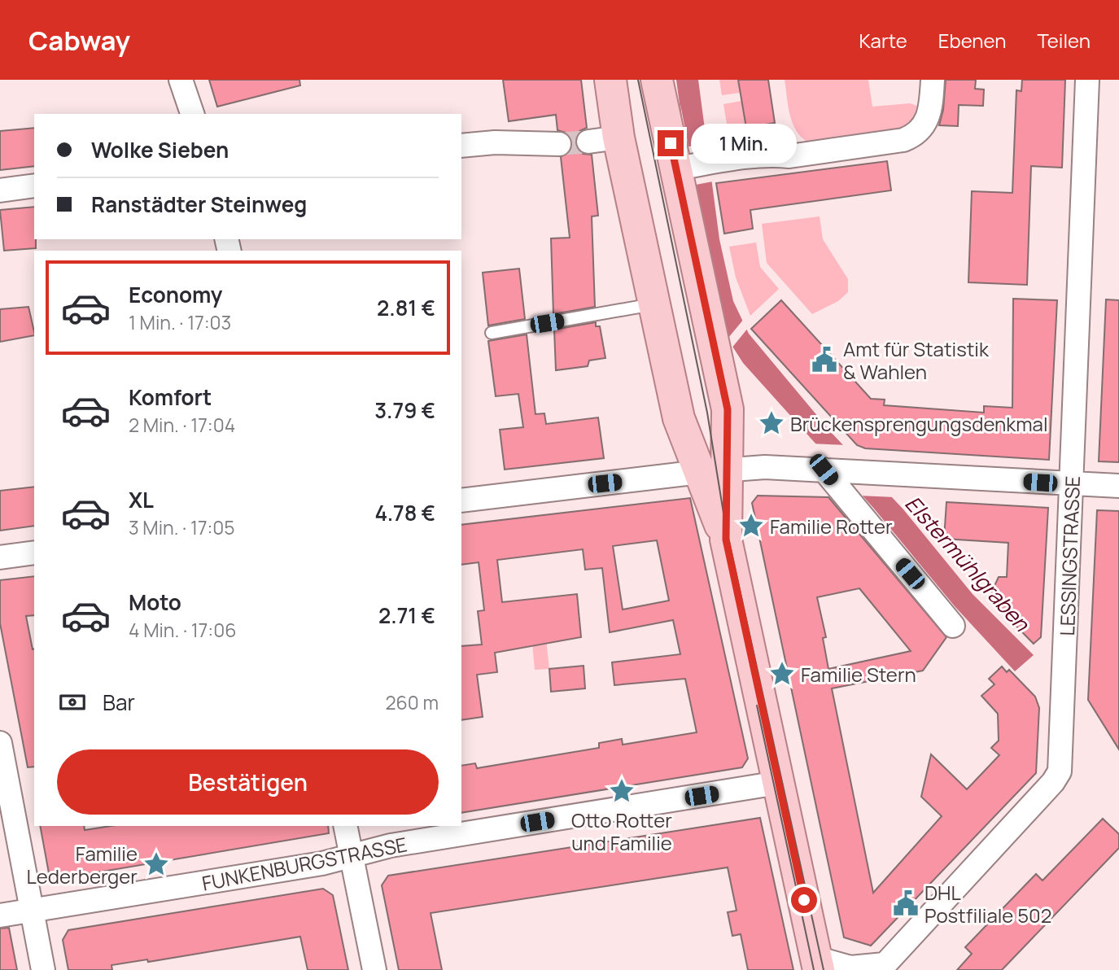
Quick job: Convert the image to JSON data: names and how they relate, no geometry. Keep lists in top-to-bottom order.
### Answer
{
  "streets": {
    "street": ["LESSINGSTRASSE", "FUNKENBURGSTRASSE"]
  },
  "water": ["Elstermühlgraben"],
  "places": {
    "public building": ["Amt für Statistik & Wahlen", "DHL Postfiliale 502"],
    "place": [
      "Brückensprengungsdenkmal",
      "Familie Rotter",
      "Familie Stern",
      "Otto Rotter und Familie",
      "Familie Lederberger"
    ]
  },
  "page": {
    "header": "Cabway",
    "nav": ["Karte", "Ebenen", "Teilen"],
    "banner": ["Wolke Sieben", "Ranstädter Steinweg"],
    "bubble": "1 Min.",
    "list": [
      {
        "name": "Economy",
        "note": "1 Min. · 17:03",
        "value": "2.81 €"
      },
      {
        "name": "Komfort",
        "note": "2 Min. · 17:04",
        "value": "3.79 €"
      },
      {
        "name": "XL",
        "note": "3 Min. · 17:05",
        "value": "4.78 €"
      },
      {
        "name": "Moto",
        "note": "4 Min. · 17:06",
        "value": "2.71 €"
      }
    ],
    "pay": ["Bar", "260 m"],
    "buttons": "Bestätigen"
  }
}
